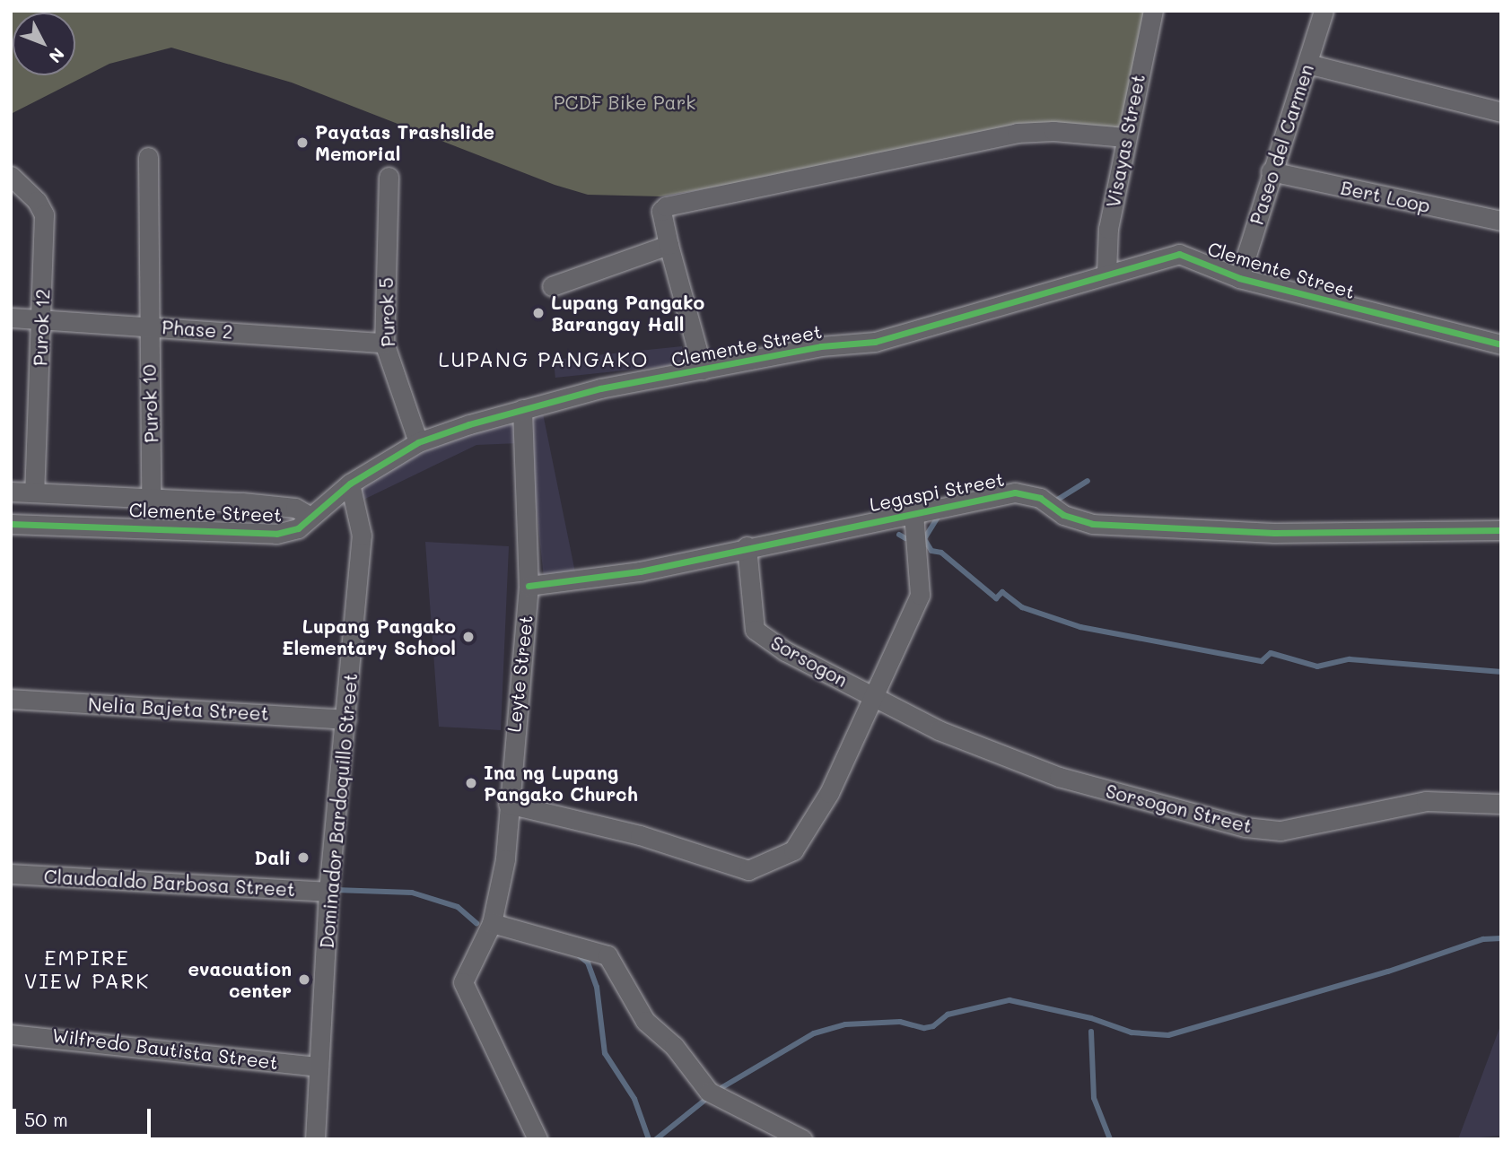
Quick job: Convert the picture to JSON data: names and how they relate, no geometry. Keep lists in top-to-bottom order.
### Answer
{
  "streets": {
    "street": [
      "Visayas Street",
      "Paseo del Carmen",
      "Bert Loop",
      "Clemente Street",
      "Purok 5",
      "Purok 12",
      "Phase 2",
      "Purok 10",
      "Legaspi Street",
      "Sorsogon",
      "Leyte Street",
      "Nelia Bajeta Street",
      "Sorsogon Street",
      "Dominador Bardoquillo Street",
      "Claudoaldo Barbosa Street",
      "Wilfredo Bautista Street"
    ]
  },
  "crossings": [
    ["Visayas Street", "Clemente Street"],
    ["Paseo del Carmen", "Bert Loop"],
    ["Paseo del Carmen", "Clemente Street"],
    ["Clemente Street", "Purok 5"],
    ["Clemente Street", "Purok 12"],
    ["Clemente Street", "Purok 10"],
    ["Clemente Street", "Leyte Street"],
    ["Clemente Street", "Dominador Bardoquillo Street"],
    ["Purok 5", "Phase 2"],
    ["Purok 12", "Phase 2"],
    ["Phase 2", "Purok 10"],
    ["Legaspi Street", "Sorsogon"],
    ["Legaspi Street", "Leyte Street"],
    ["Sorsogon", "Sorsogon Street"],
    ["Nelia Bajeta Street", "Dominador Bardoquillo Street"],
    ["Dominador Bardoquillo Street", "Claudoaldo Barbosa Street"],
    ["Dominador Bardoquillo Street", "Wilfredo Bautista Street"]
  ],
  "districts": ["LUPANG PANGAKO", "EMPIRE VIEW PARK"],
  "parks": ["PCDF Bike Park"],
  "places": [
    "Payatas Trashslide Memorial",
    "Lupang Pangako Barangay Hall",
    "Lupang Pangako Elementary School",
    "Ina ng Lupang Pangako Church",
    "Dali",
    "evacuation center"
  ],
  "scale_bar": "50 m",
  "north": "bottom right"
}
